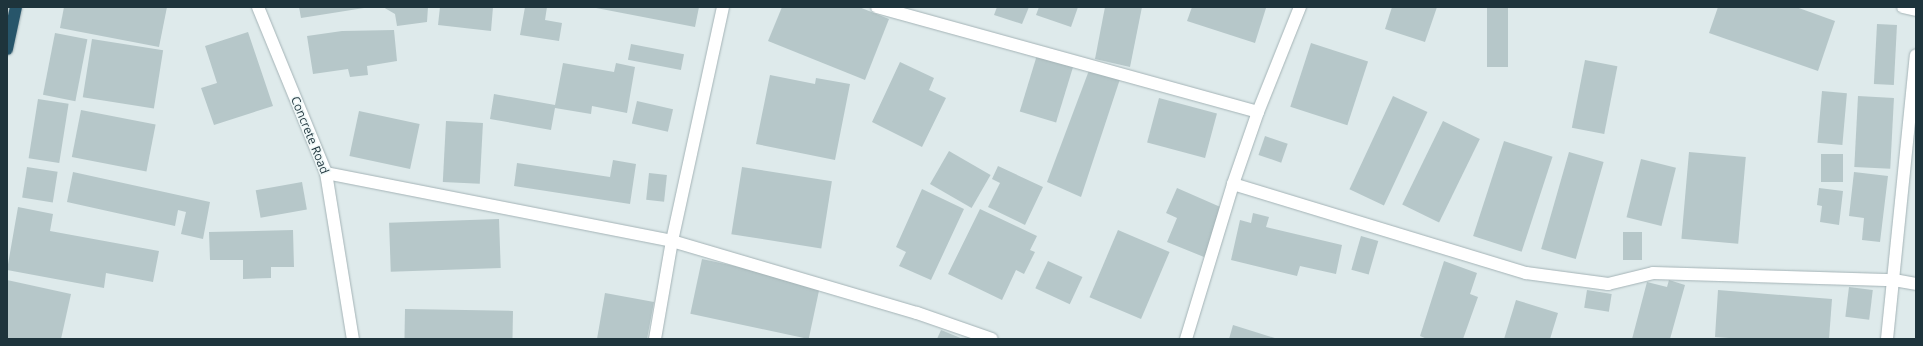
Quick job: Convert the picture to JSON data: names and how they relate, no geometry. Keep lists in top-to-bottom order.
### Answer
{
  "streets": {
    "street": ["Concrete Road"]
  }
}
